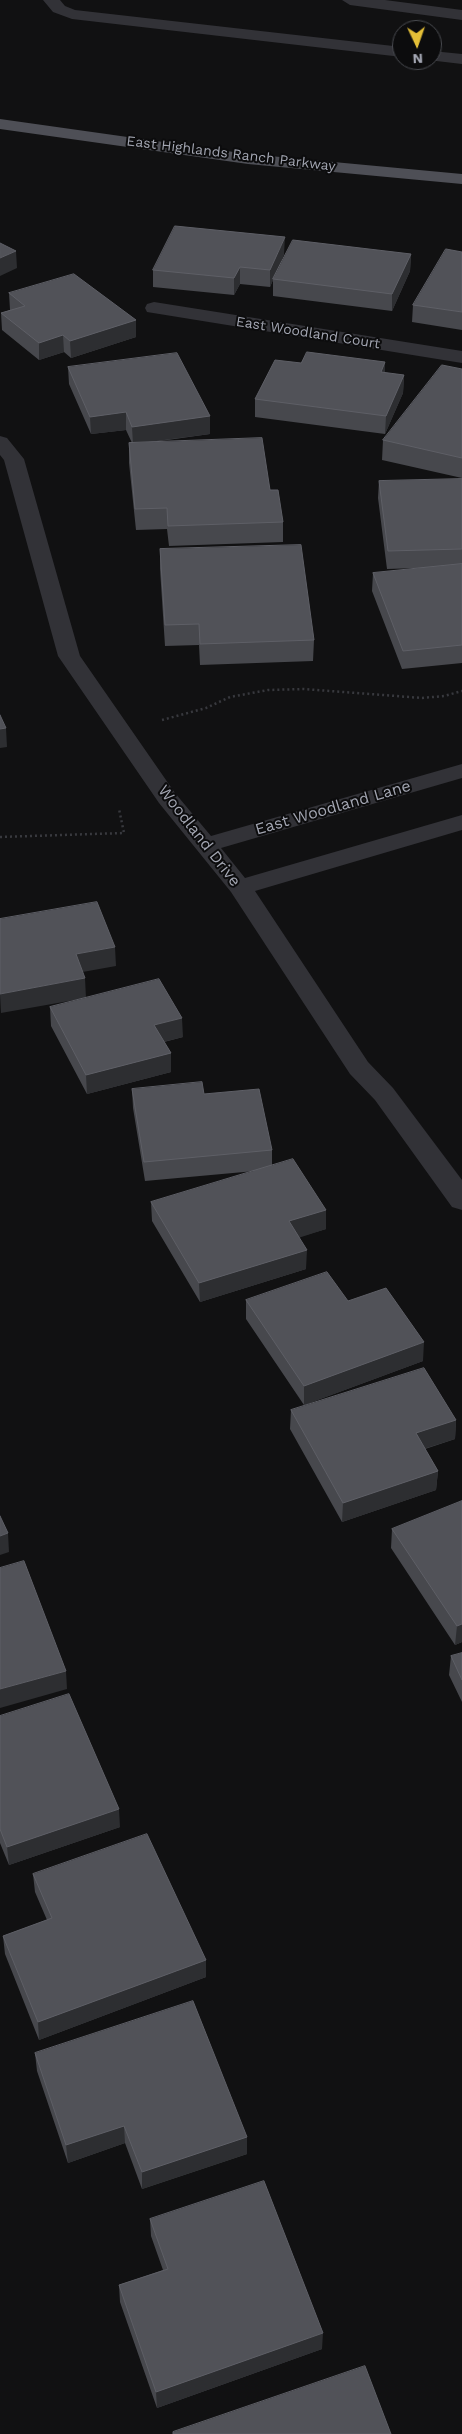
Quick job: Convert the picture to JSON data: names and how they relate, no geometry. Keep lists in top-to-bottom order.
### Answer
{
  "streets": {
    "main road": ["East Highlands Ranch Parkway"],
    "street": ["East Woodland Court", "East Woodland Lane", "Woodland Drive"]
  },
  "crossings": [
    ["East Woodland Lane", "Woodland Drive"]
  ],
  "north": "bottom"
}
